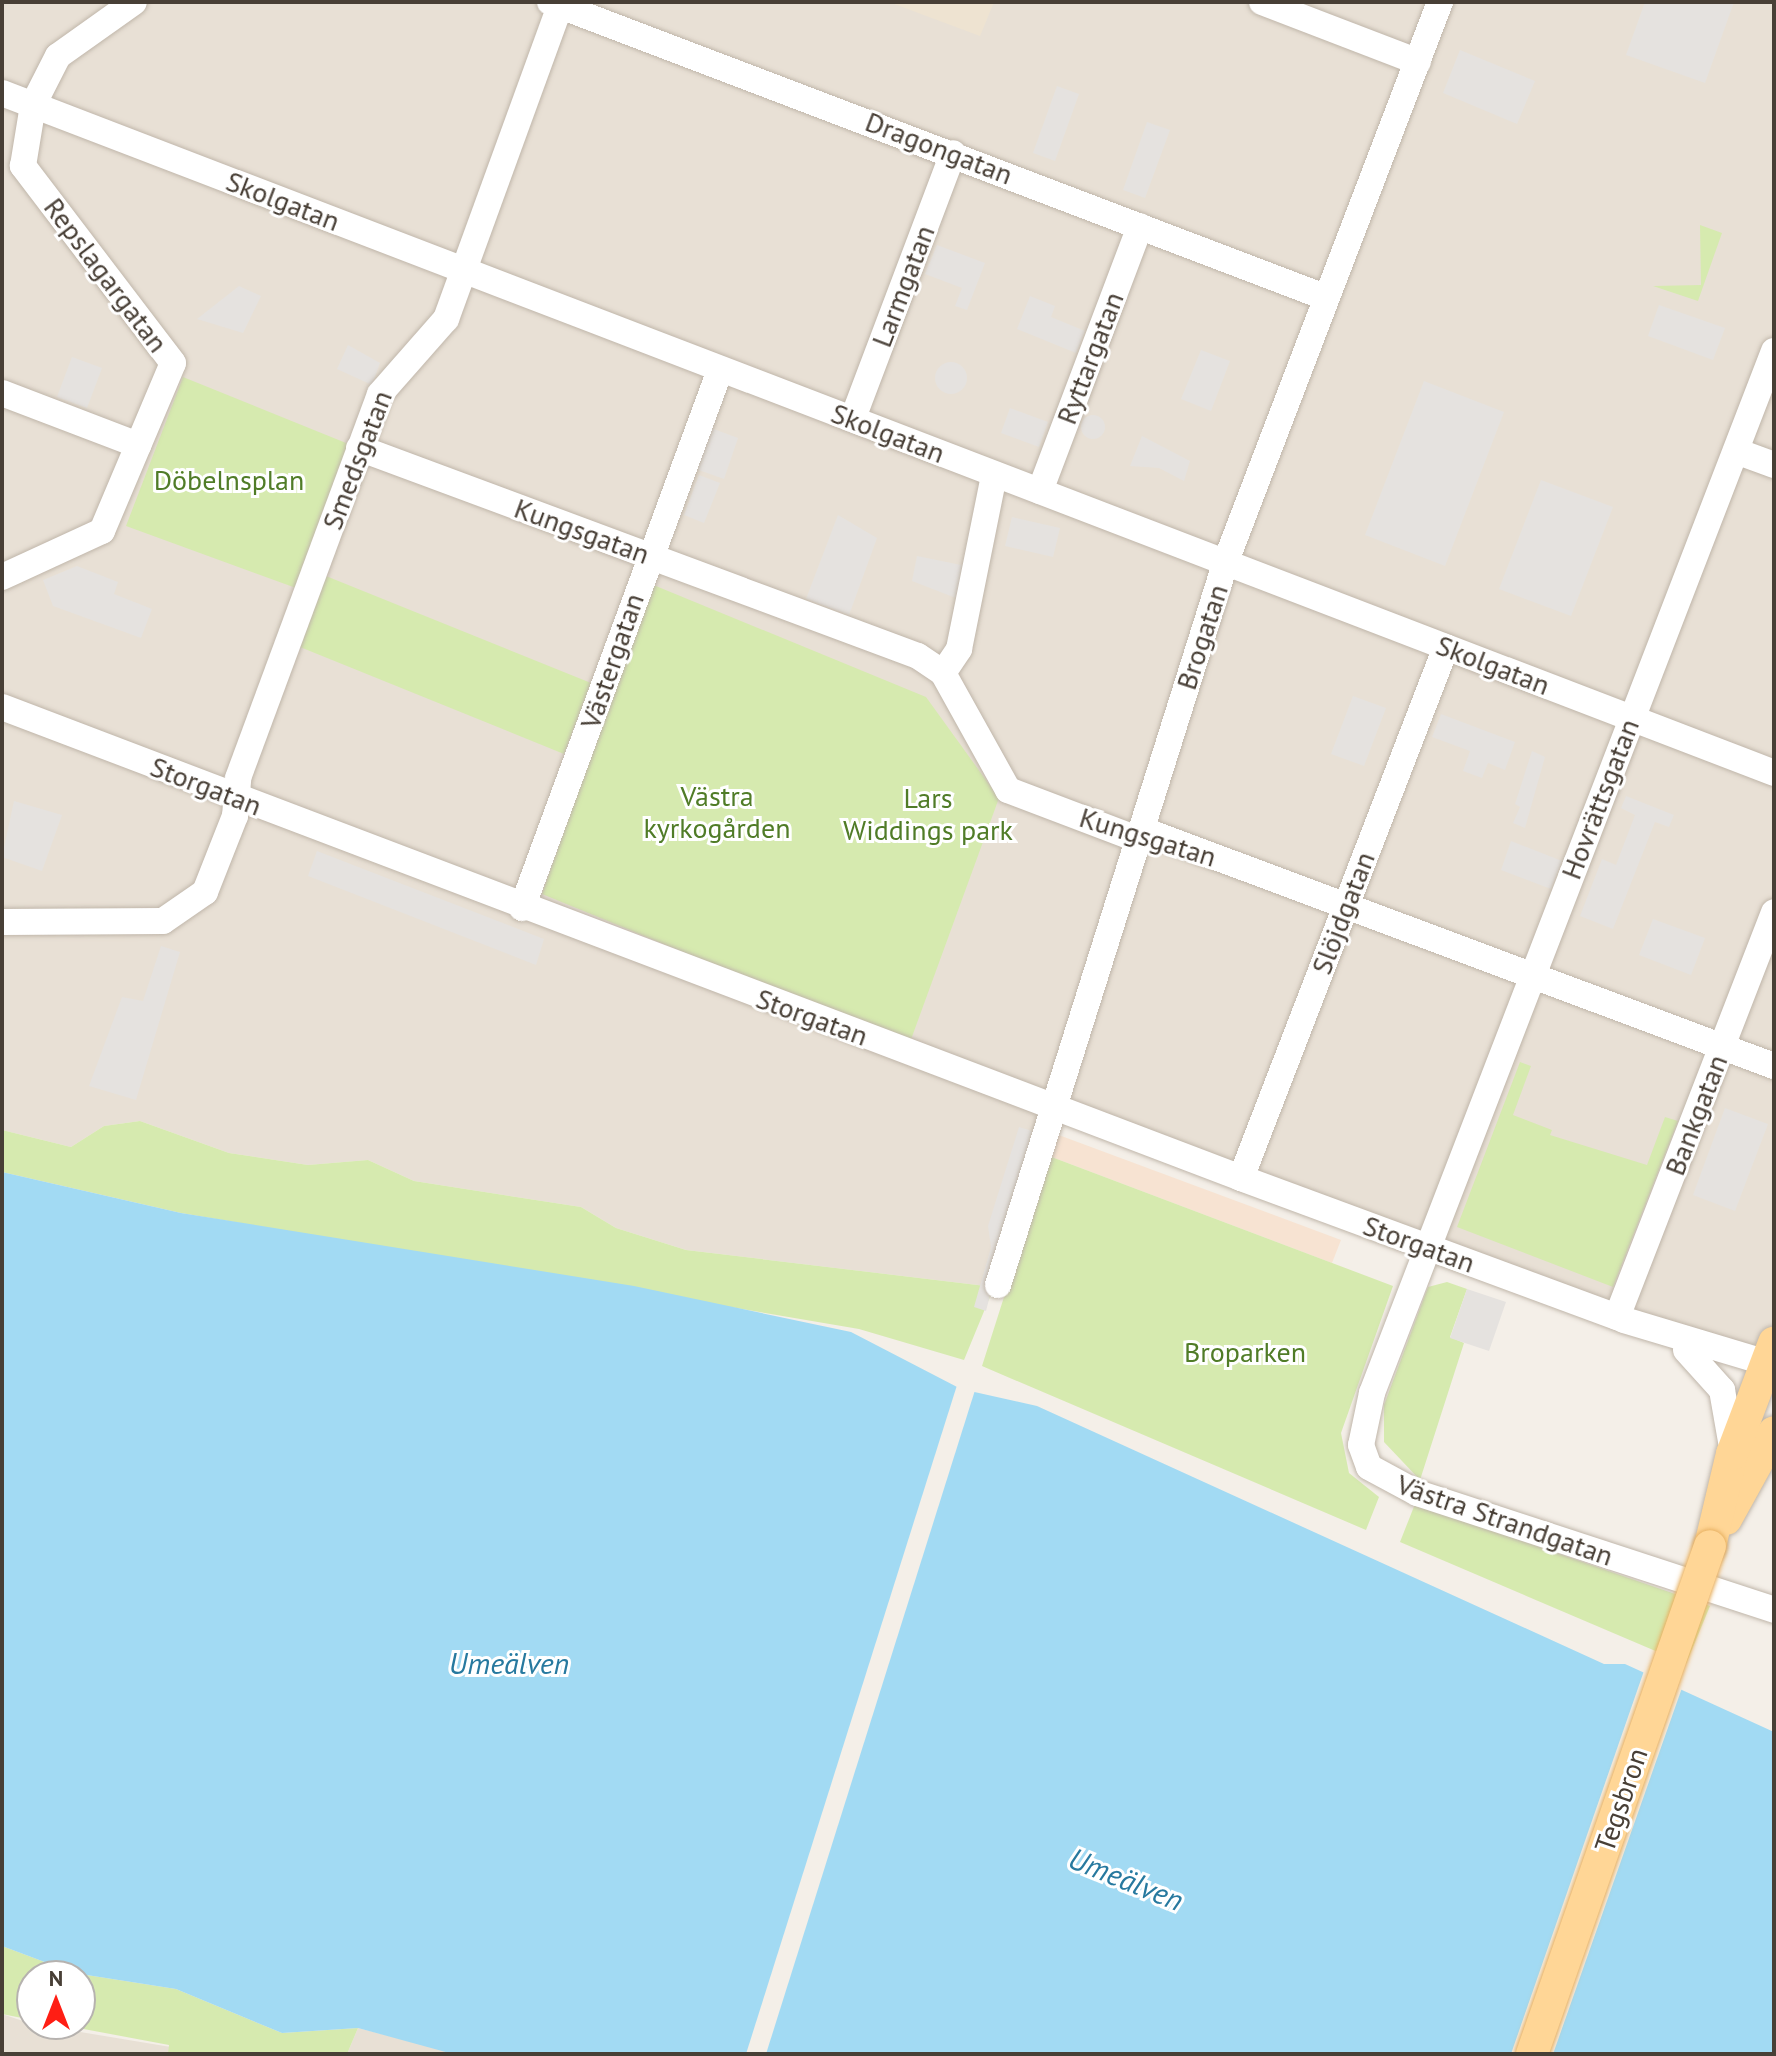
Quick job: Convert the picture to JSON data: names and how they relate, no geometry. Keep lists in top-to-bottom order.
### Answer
{
  "streets": {
    "main road": ["Tegsbron"],
    "street": [
      "Dragongatan",
      "Skolgatan",
      "Repslagargatan",
      "Larmgatan",
      "Ryttargatan",
      "Smedsgatan",
      "Kungsgatan",
      "Brogatan",
      "Västergatan",
      "Storgatan",
      "Hovrättsgatan",
      "Slöjdgatan",
      "Bankgatan",
      "Västra Strandgatan"
    ]
  },
  "crossings": [
    ["Dragongatan", "Larmgatan"],
    ["Dragongatan", "Ryttargatan"],
    ["Dragongatan", "Smedsgatan"],
    ["Dragongatan", "Brogatan"],
    ["Skolgatan", "Repslagargatan"],
    ["Skolgatan", "Larmgatan"],
    ["Skolgatan", "Ryttargatan"],
    ["Skolgatan", "Smedsgatan"],
    ["Skolgatan", "Brogatan"],
    ["Skolgatan", "Västergatan"],
    ["Skolgatan", "Hovrättsgatan"],
    ["Skolgatan", "Slöjdgatan"],
    ["Smedsgatan", "Kungsgatan"],
    ["Smedsgatan", "Storgatan"],
    ["Kungsgatan", "Brogatan"],
    ["Kungsgatan", "Västergatan"],
    ["Kungsgatan", "Hovrättsgatan"],
    ["Kungsgatan", "Slöjdgatan"],
    ["Kungsgatan", "Bankgatan"],
    ["Brogatan", "Storgatan"],
    ["Västergatan", "Storgatan"],
    ["Storgatan", "Hovrättsgatan"],
    ["Storgatan", "Slöjdgatan"],
    ["Storgatan", "Bankgatan"],
    ["Storgatan", "Västra Strandgatan"],
    ["Hovrättsgatan", "Västra Strandgatan"]
  ],
  "water": ["Umeälven"],
  "parks": [
    "Döbelnsplan",
    "Västra kyrkogården",
    "Lars Widdings park",
    "Broparken"
  ],
  "north": "top"
}
